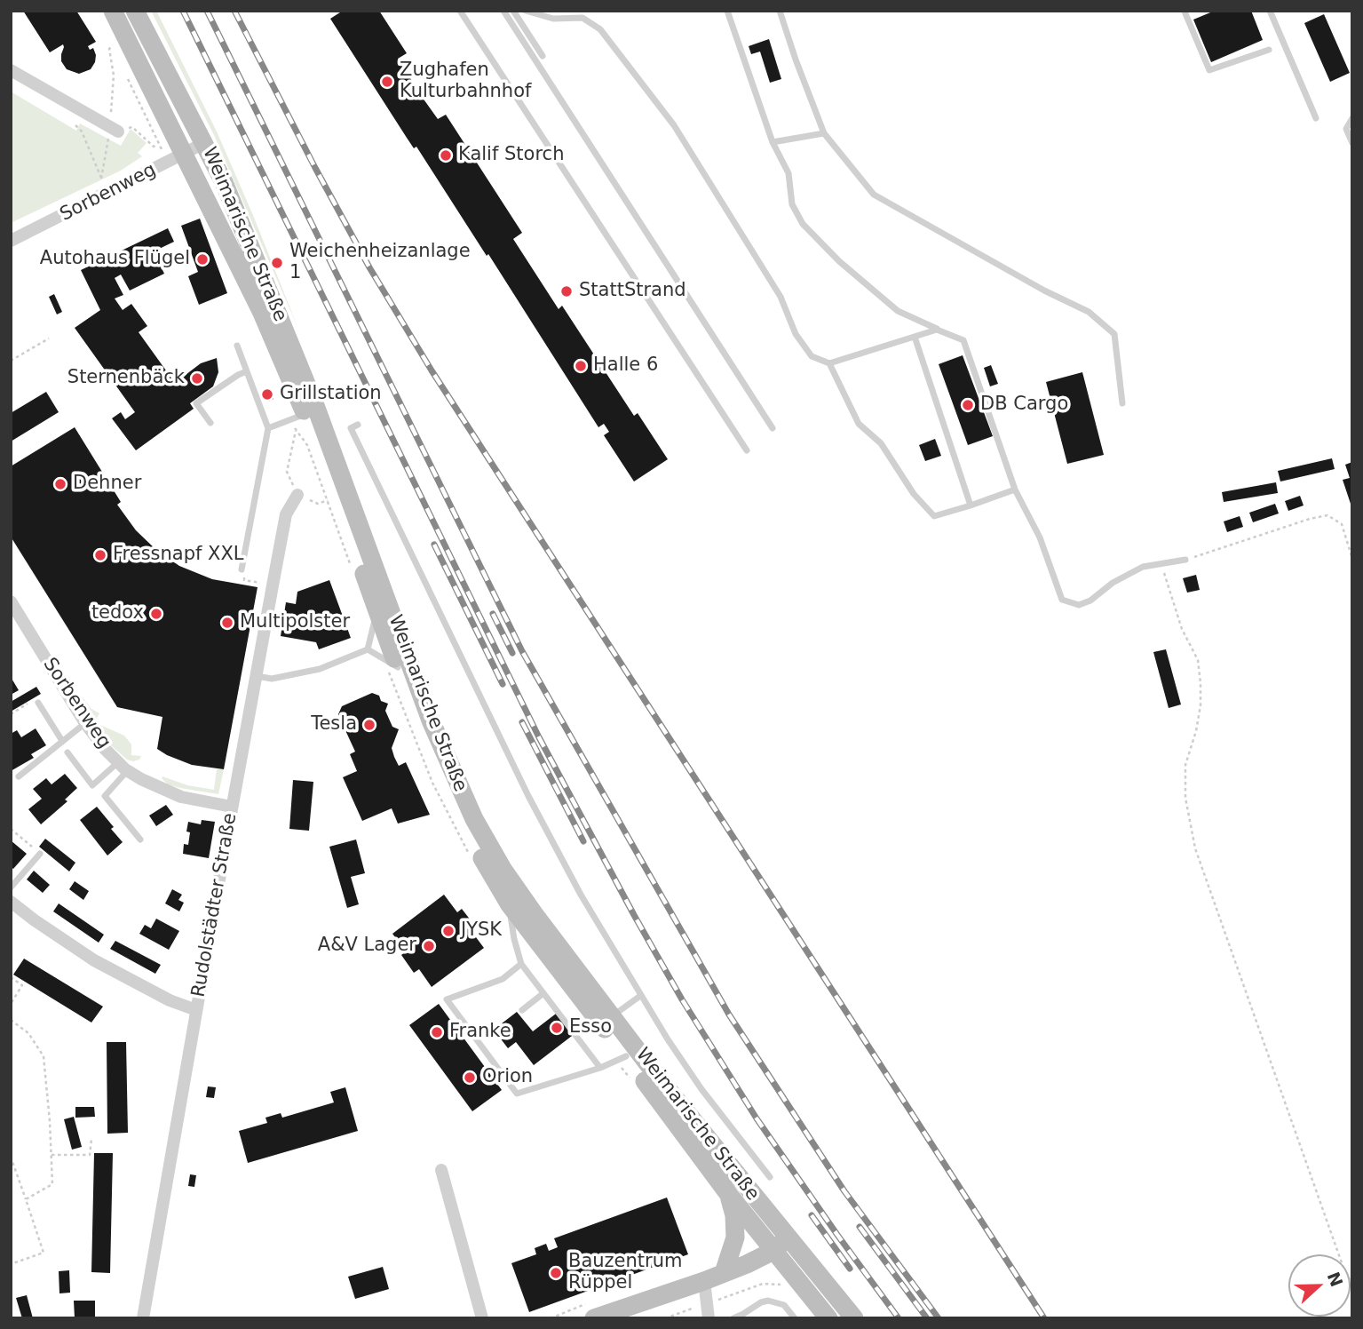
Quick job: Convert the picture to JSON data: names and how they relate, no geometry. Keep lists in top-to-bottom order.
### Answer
{
  "streets": {
    "main road": ["Weimarische Straße"],
    "street": ["Sorbenweg", "Rudolstädter Straße"]
  },
  "crossings": [
    ["Sorbenweg", "Weimarische Straße"],
    ["Sorbenweg", "Rudolstädter Straße"]
  ],
  "places": [
    "Zughafen Kulturbahnhof",
    "Kalif Storch",
    "Autohaus Flügel",
    "Weichenheizanlage 1",
    "StattStrand",
    "Halle 6",
    "Sternenbäck",
    "Grillstation",
    "DB Cargo",
    "Dehner",
    "Fressnapf XXL",
    "tedox",
    "Multipolster",
    "Tesla",
    "JYSK",
    "A&V Lager",
    "Esso",
    "Franke",
    "Orion",
    "Bauzentrum Rüppel"
  ],
  "north": "right"
}
